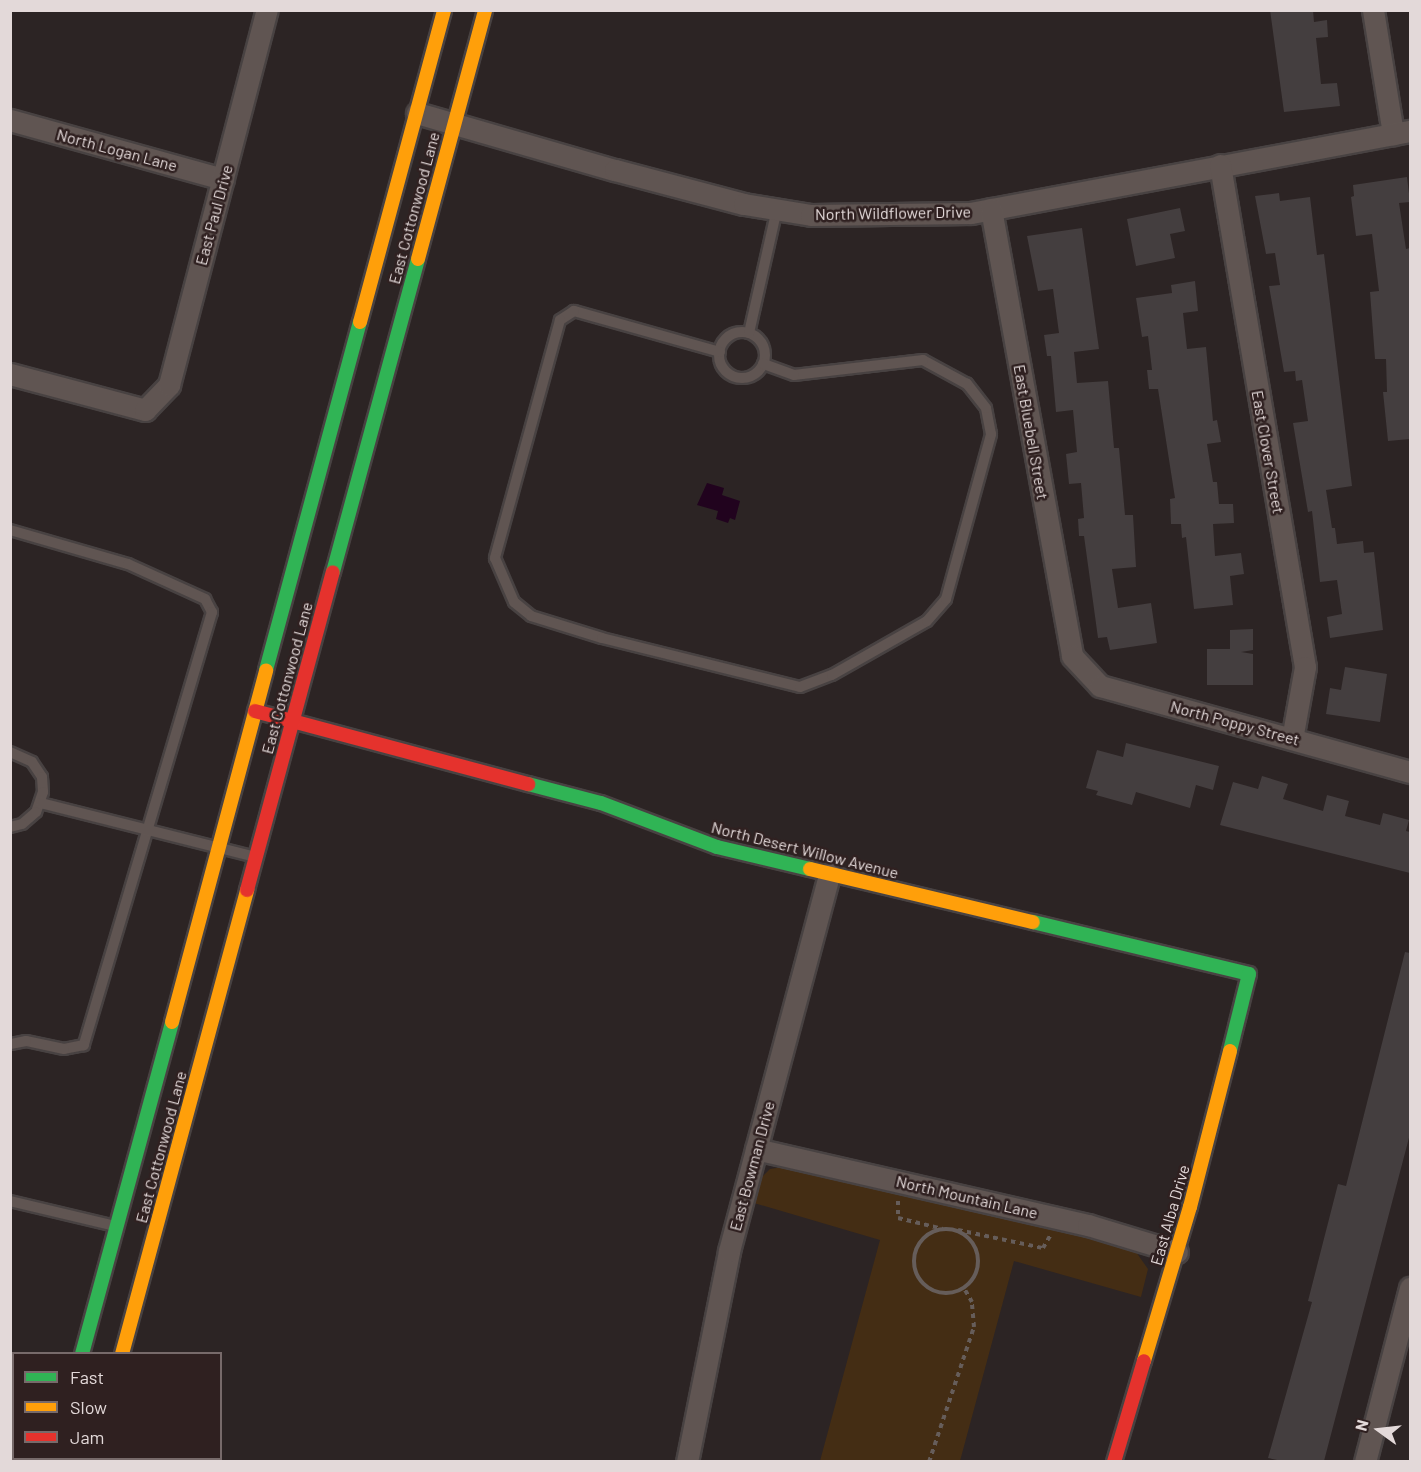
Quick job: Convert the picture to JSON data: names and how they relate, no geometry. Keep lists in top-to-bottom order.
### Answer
{
  "streets": {
    "main road": ["East Cottonwood Lane", "North Desert Willow Avenue", "East Alba Drive"],
    "street": [
      "North Logan Lane",
      "North Wildflower Drive",
      "East Paul Drive",
      "East Bluebell Street",
      "East Clover Street",
      "North Poppy Street",
      "East Bowman Drive",
      "North Mountain Lane"
    ]
  },
  "crossings": [
    ["North Logan Lane", "East Paul Drive"],
    ["East Cottonwood Lane", "North Wildflower Drive"],
    ["East Cottonwood Lane", "North Desert Willow Avenue"],
    ["North Wildflower Drive", "East Bluebell Street"],
    ["North Wildflower Drive", "East Clover Street"],
    ["East Bluebell Street", "North Poppy Street"],
    ["East Clover Street", "North Poppy Street"],
    ["North Desert Willow Avenue", "East Bowman Drive"],
    ["North Desert Willow Avenue", "East Alba Drive"],
    ["East Bowman Drive", "North Mountain Lane"],
    ["North Mountain Lane", "East Alba Drive"]
  ],
  "legend": ["Fast", "Slow", "Jam"],
  "north": "left"
}
